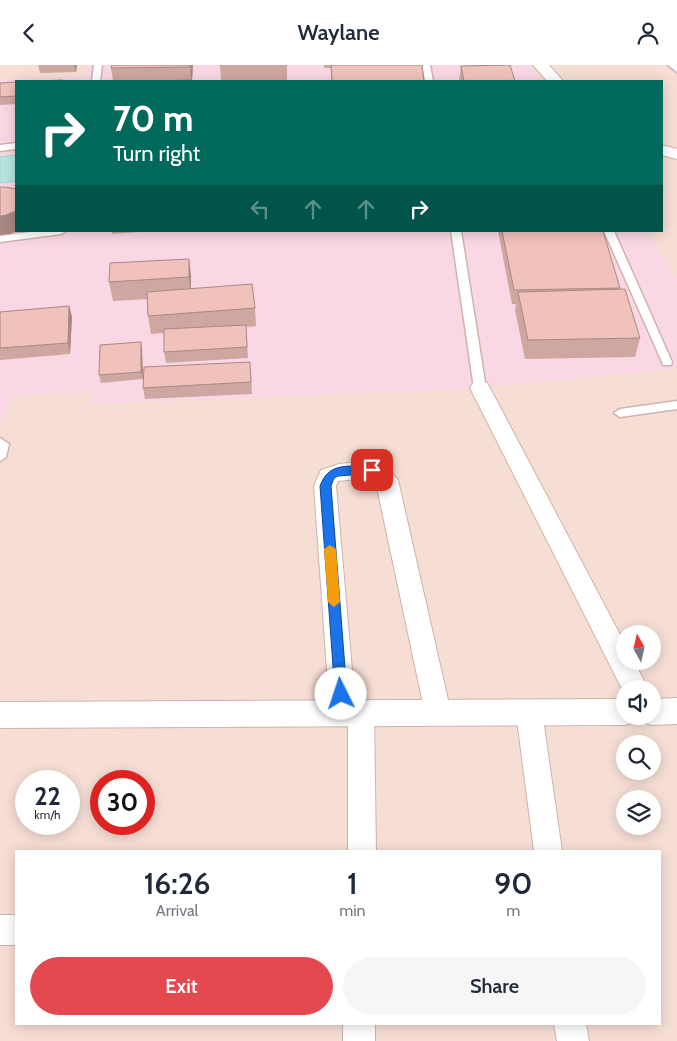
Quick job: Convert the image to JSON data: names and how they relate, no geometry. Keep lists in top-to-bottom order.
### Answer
{
  "north": "top",
  "page": {
    "header": "Waylane",
    "turn": ["70 m", "Turn right"],
    "speed": "22 km/h",
    "limit": "30",
    "eta": [
      "16:26",
      "Arrival",
      "1",
      "min",
      "90",
      "m"
    ],
    "buttons": ["Exit", "Share"]
  }
}
